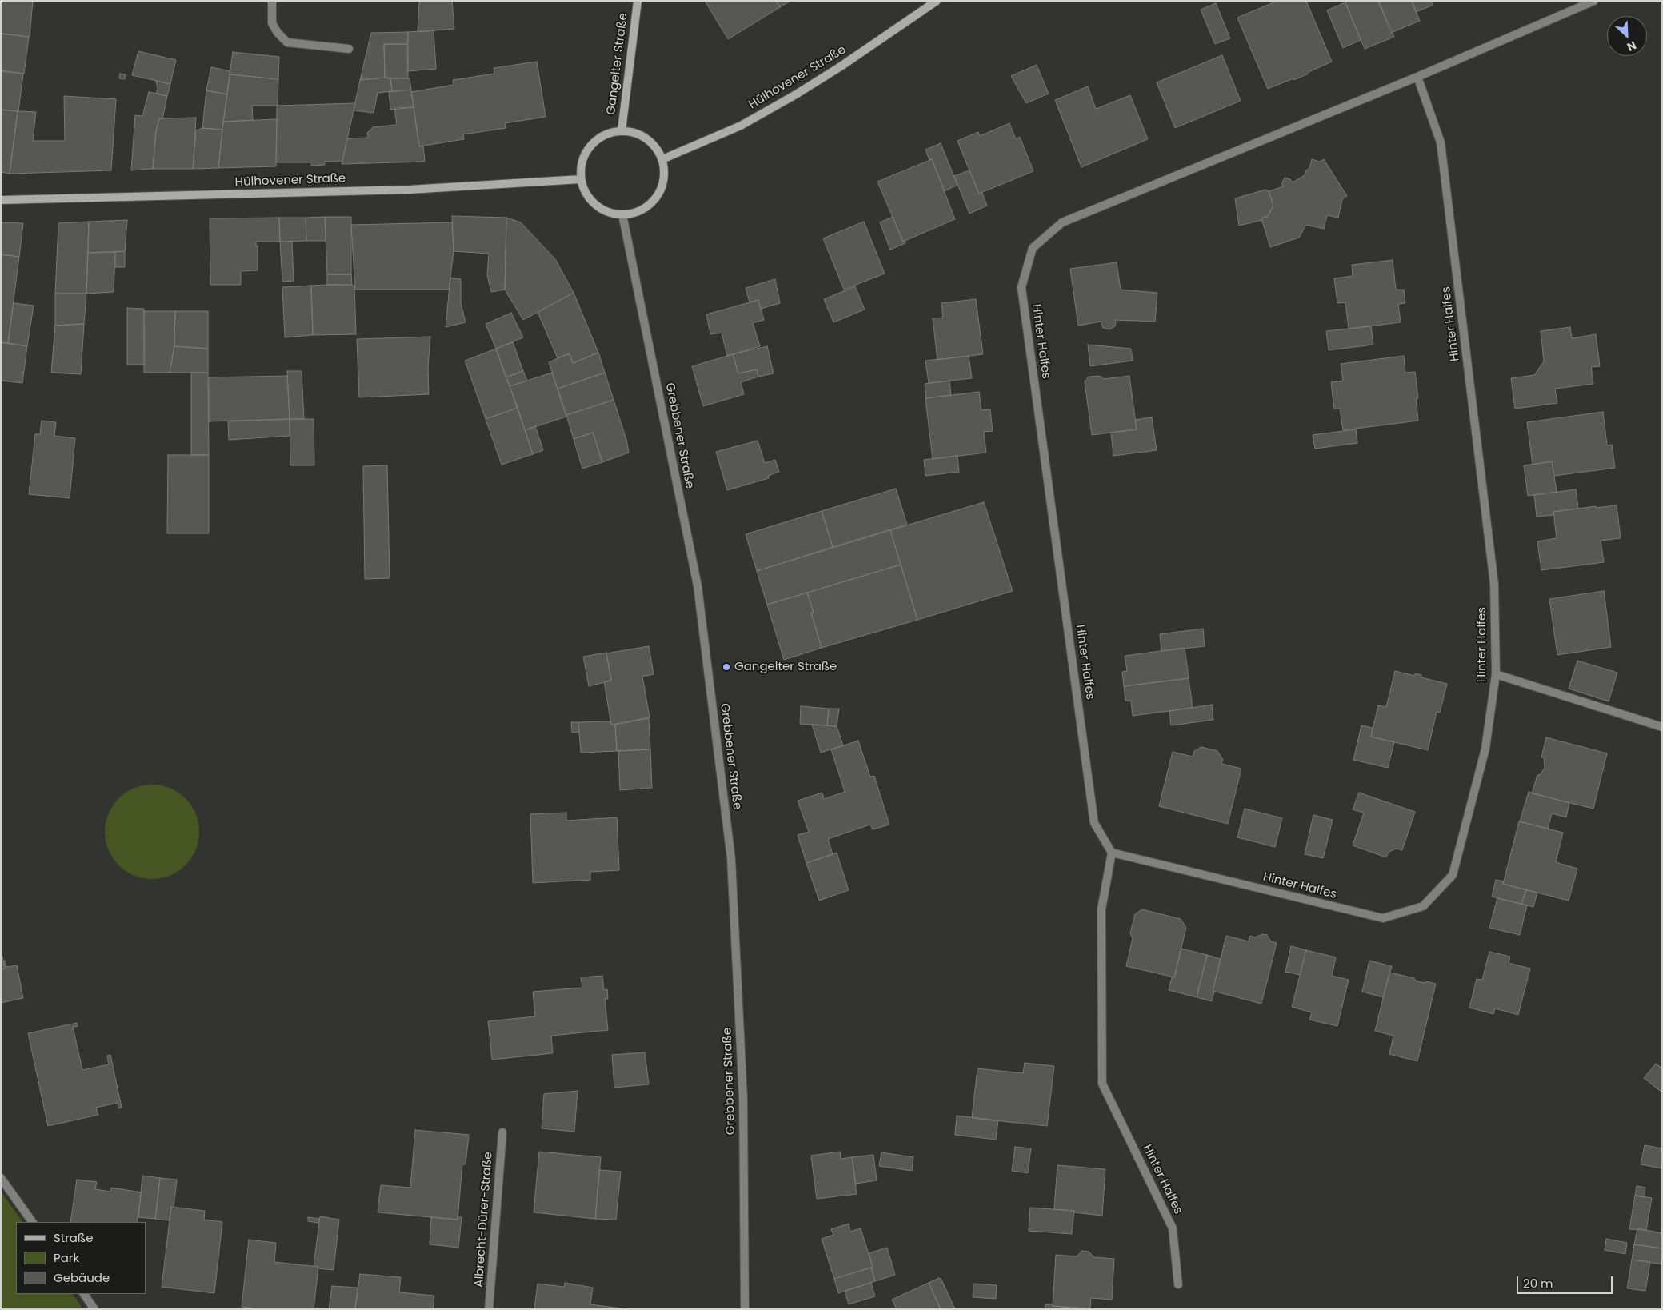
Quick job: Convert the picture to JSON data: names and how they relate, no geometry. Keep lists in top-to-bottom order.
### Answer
{
  "streets": {
    "main road": ["Gangelter Straße", "Hülhovener Straße"],
    "street": ["Hinter Halfes", "Grebbener Straße", "Albrecht-Dürer-Straße"]
  },
  "crossings": [
    ["Gangelter Straße", "Hülhovener Straße"],
    ["Gangelter Straße", "Grebbener Straße"],
    ["Hülhovener Straße", "Grebbener Straße"]
  ],
  "places": ["Gangelter Straße"],
  "legend": ["Straße", "Park", "Gebäude"],
  "scale_bar": "20 m",
  "north": "bottom right"
}
